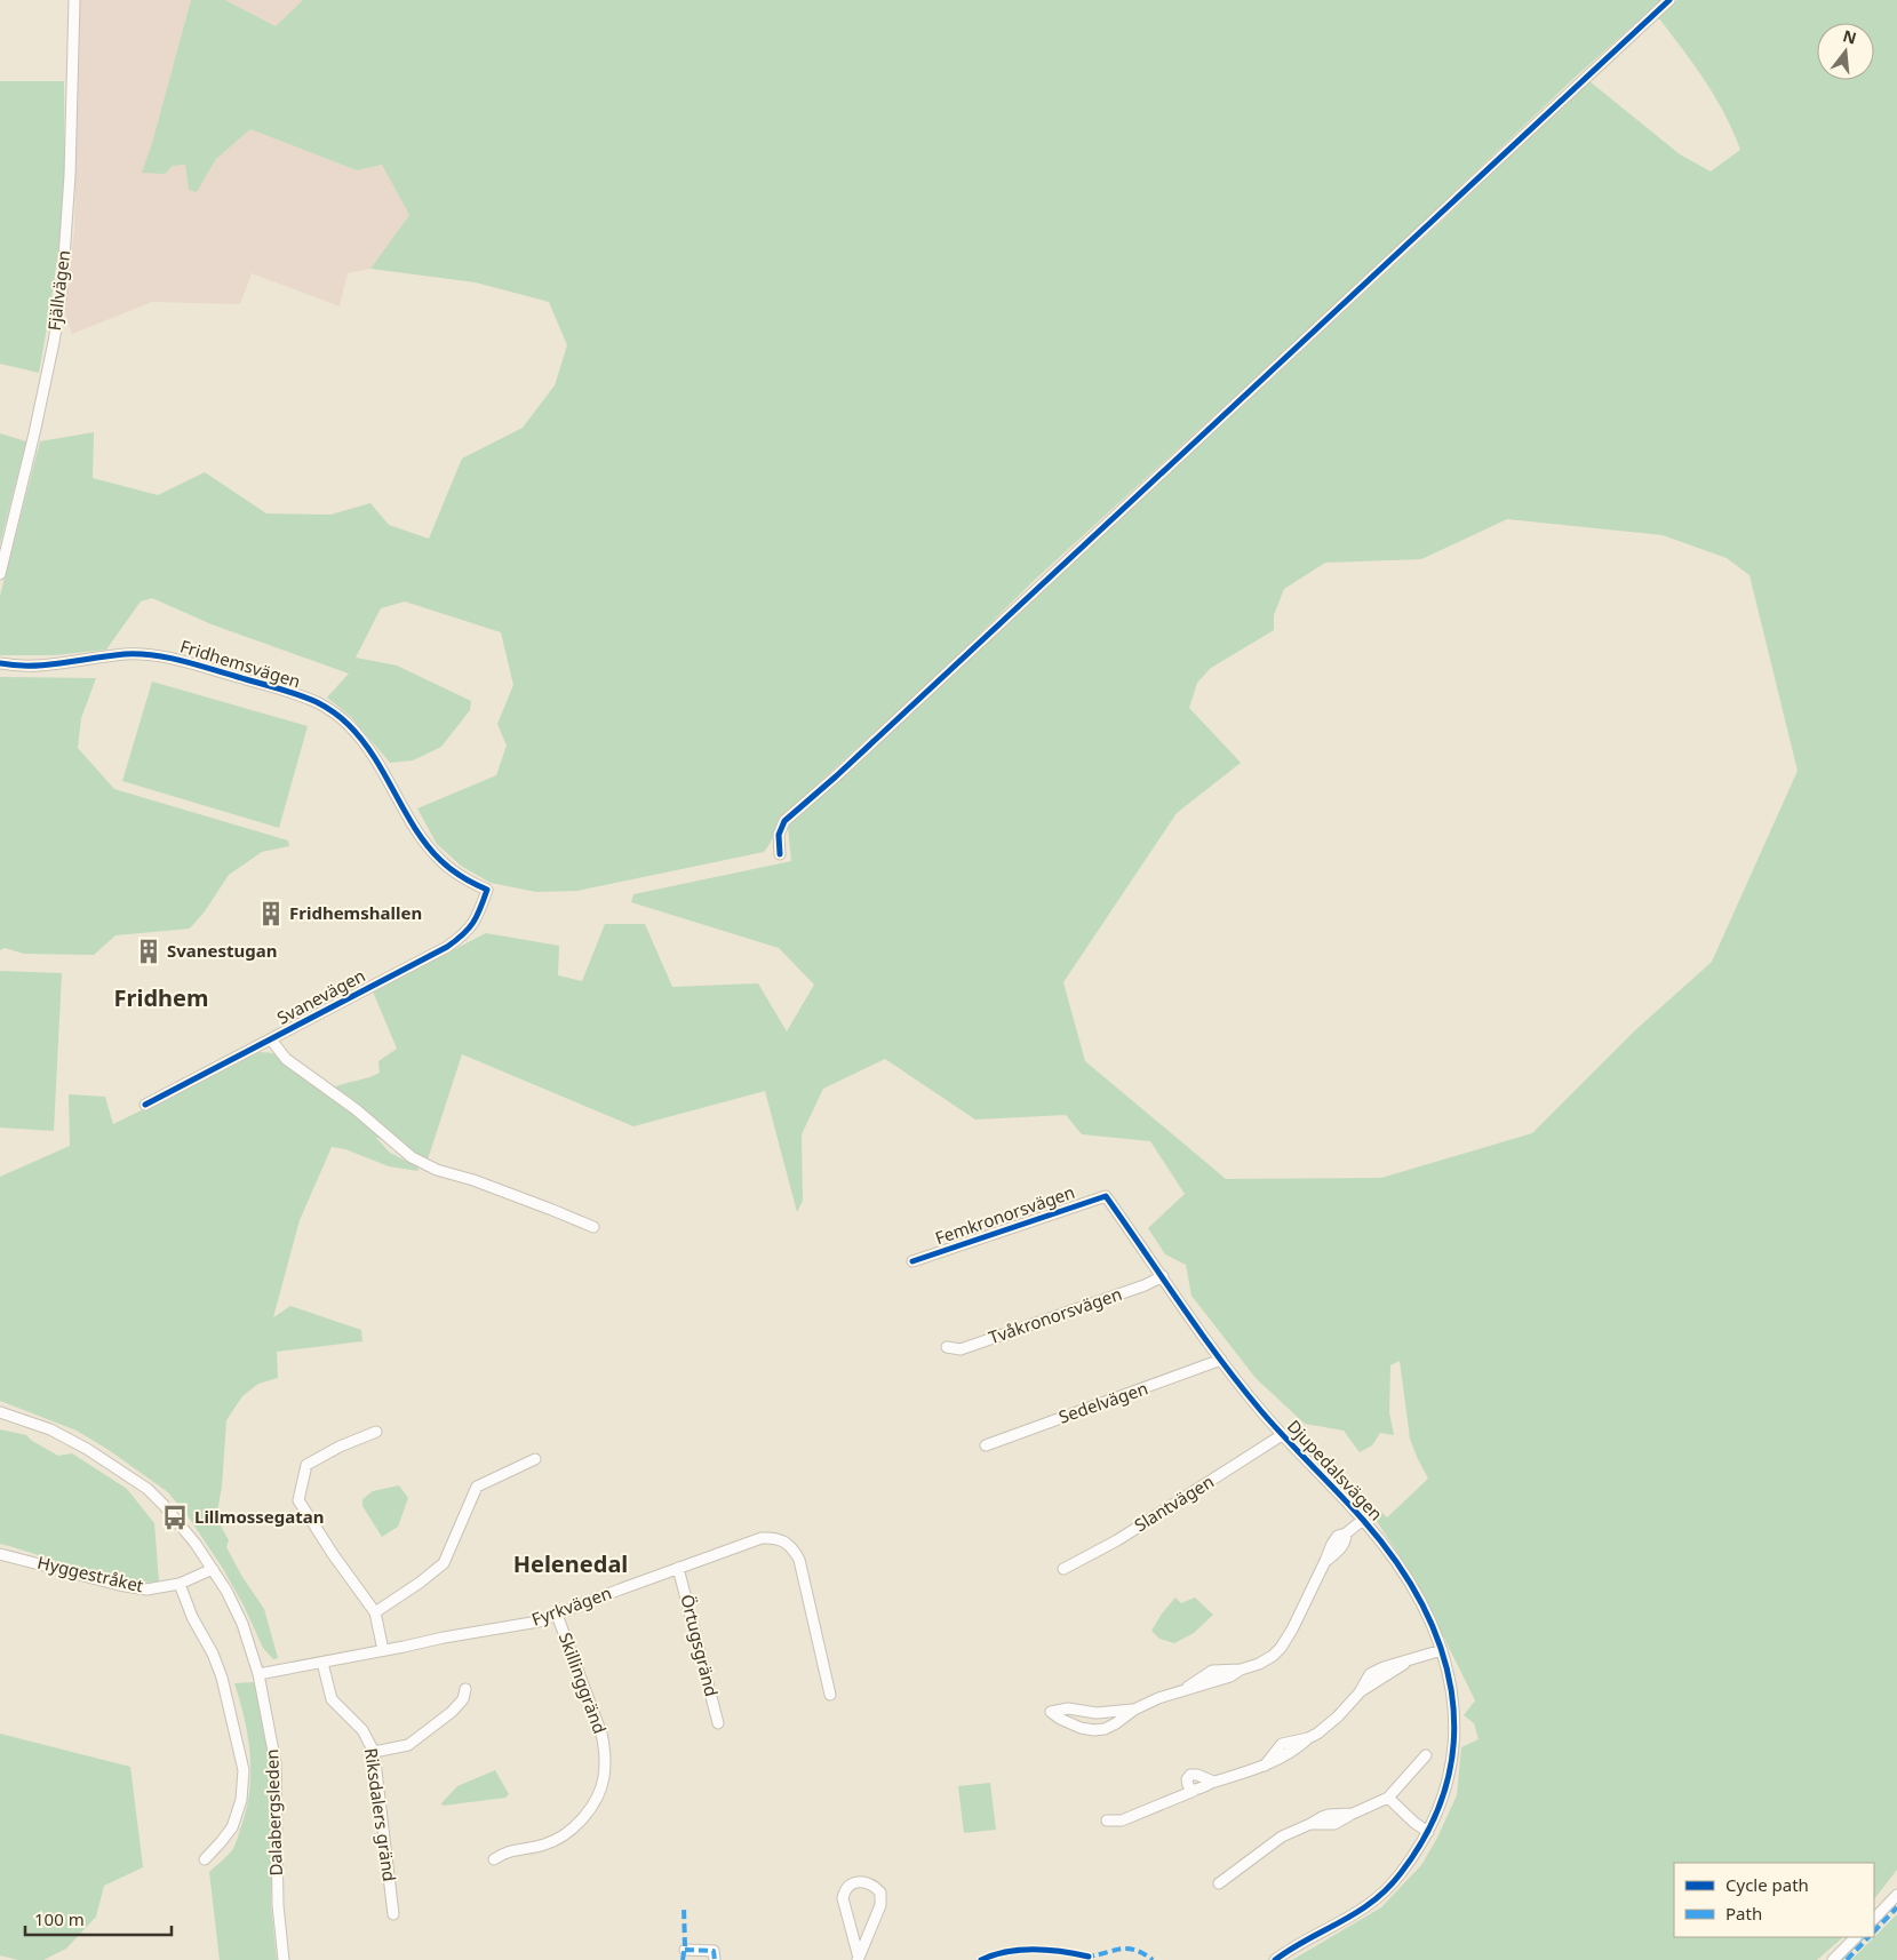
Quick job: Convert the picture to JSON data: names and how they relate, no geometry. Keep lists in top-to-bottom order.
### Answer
{
  "streets": {
    "street": [
      "Fjällvägen",
      "Fridhemsvägen",
      "Svanevägen",
      "Femkronorsvägen",
      "Tvåkronorsvägen",
      "Sedelvägen",
      "Djupedalsvägen",
      "Slantvägen",
      "Hyggestråket",
      "Fyrkvägen",
      "Örtugsgränd",
      "Skillinggränd",
      "Dalabergsleden",
      "Riksdalers gränd"
    ]
  },
  "crossings": [
    ["Fridhemsvägen", "Svanevägen"],
    ["Femkronorsvägen", "Djupedalsvägen"],
    ["Tvåkronorsvägen", "Djupedalsvägen"],
    ["Sedelvägen", "Djupedalsvägen"],
    ["Djupedalsvägen", "Slantvägen"],
    ["Hyggestråket", "Dalabergsleden"],
    ["Fyrkvägen", "Örtugsgränd"],
    ["Fyrkvägen", "Skillinggränd"],
    ["Fyrkvägen", "Dalabergsleden"],
    ["Fyrkvägen", "Riksdalers gränd"]
  ],
  "districts": ["Fridhem", "Helenedal"],
  "places": {
    "building": ["Fridhemshallen", "Svanestugan"],
    "bus stop": ["Lillmossegatan"]
  },
  "legend": ["Cycle path", "Path"],
  "scale_bar": "100 m",
  "north": "top"
}
